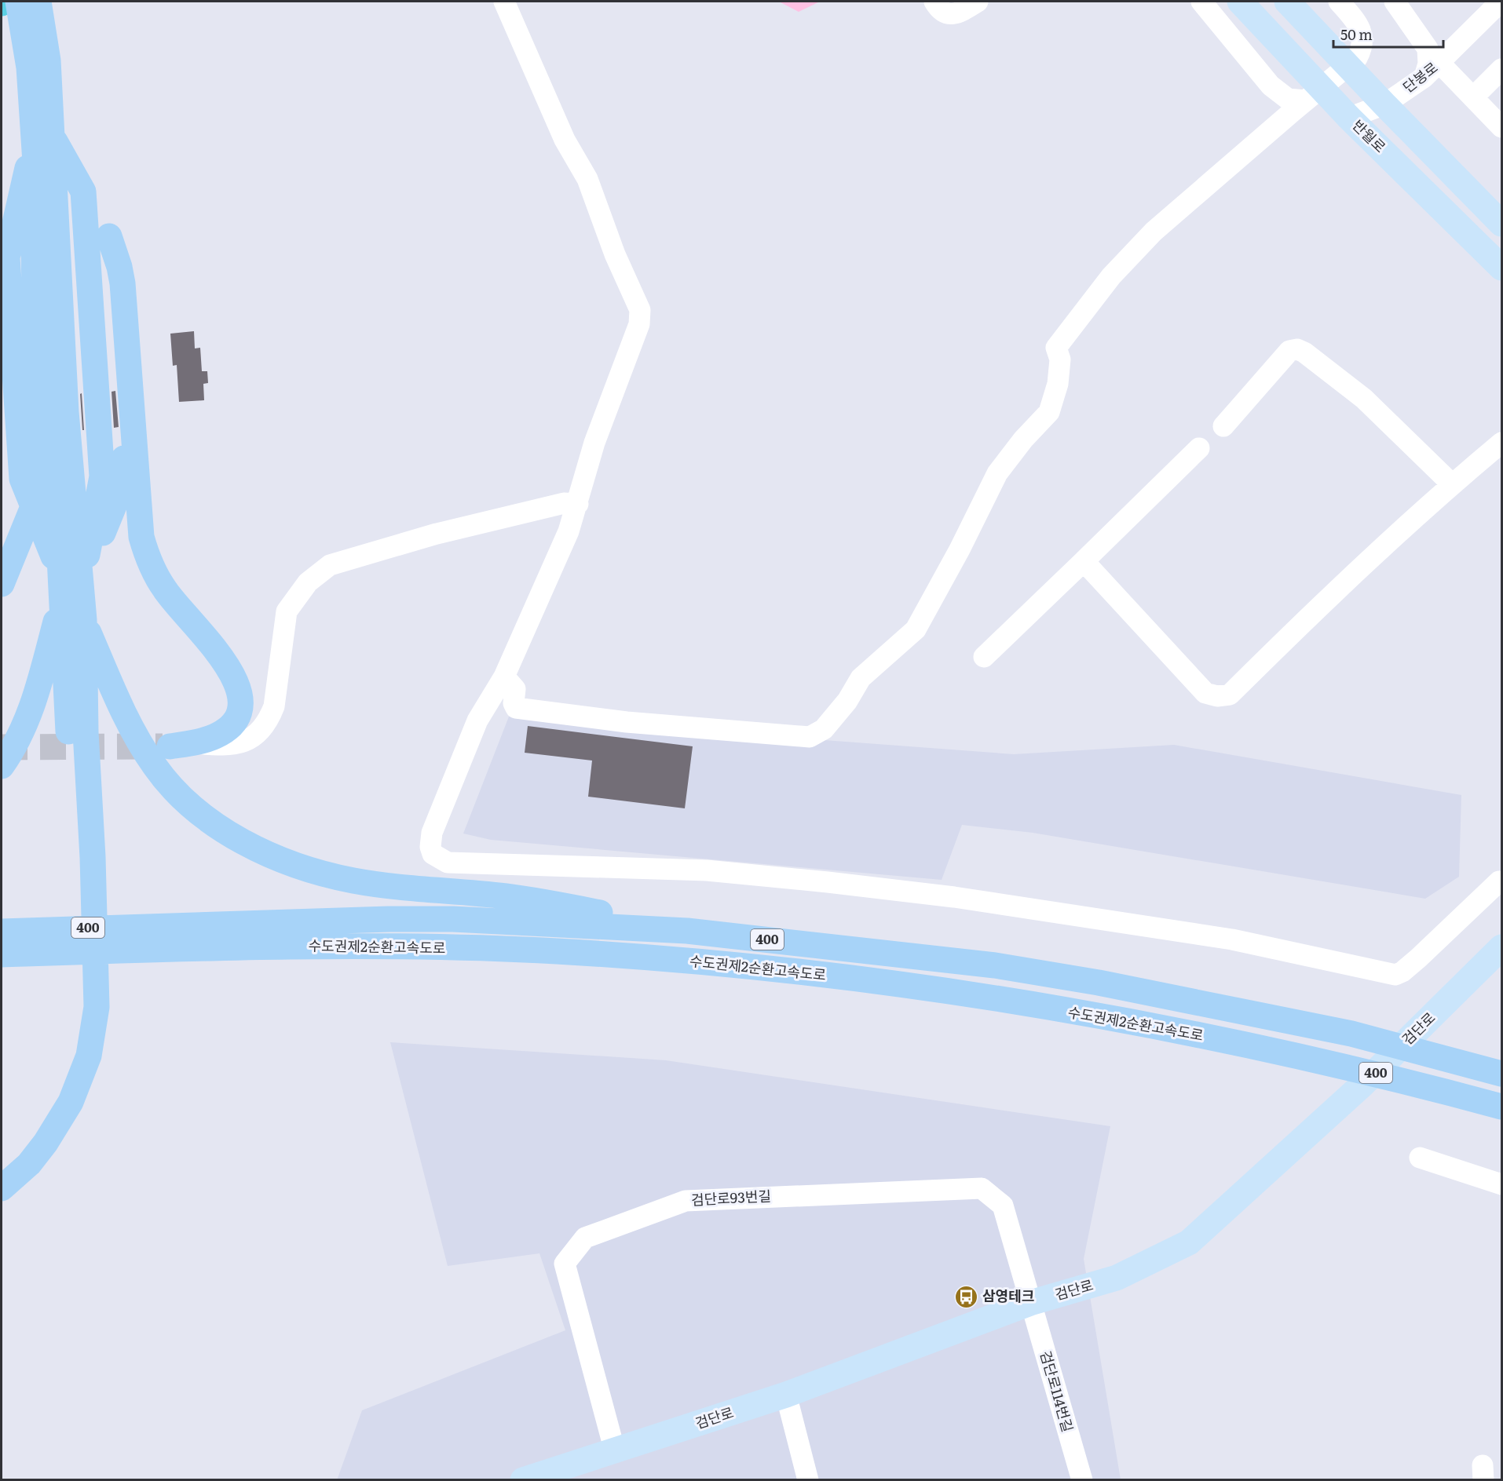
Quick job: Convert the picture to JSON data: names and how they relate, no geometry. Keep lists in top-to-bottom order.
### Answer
{
  "streets": {
    "highway": ["400", "수도권제2순환고속도로"],
    "main road": ["반월로", "검단로"],
    "street": ["단봉로", "검단로93번길", "검단로114번길"]
  },
  "crossings": [
    ["단봉로", "반월로"],
    ["검단로", "검단로93번길"],
    ["검단로", "검단로114번길"],
    ["검단로93번길", "검단로114번길"]
  ],
  "places": {
    "bus stop": ["삼영테크"]
  },
  "scale_bar": "50 m"
}
